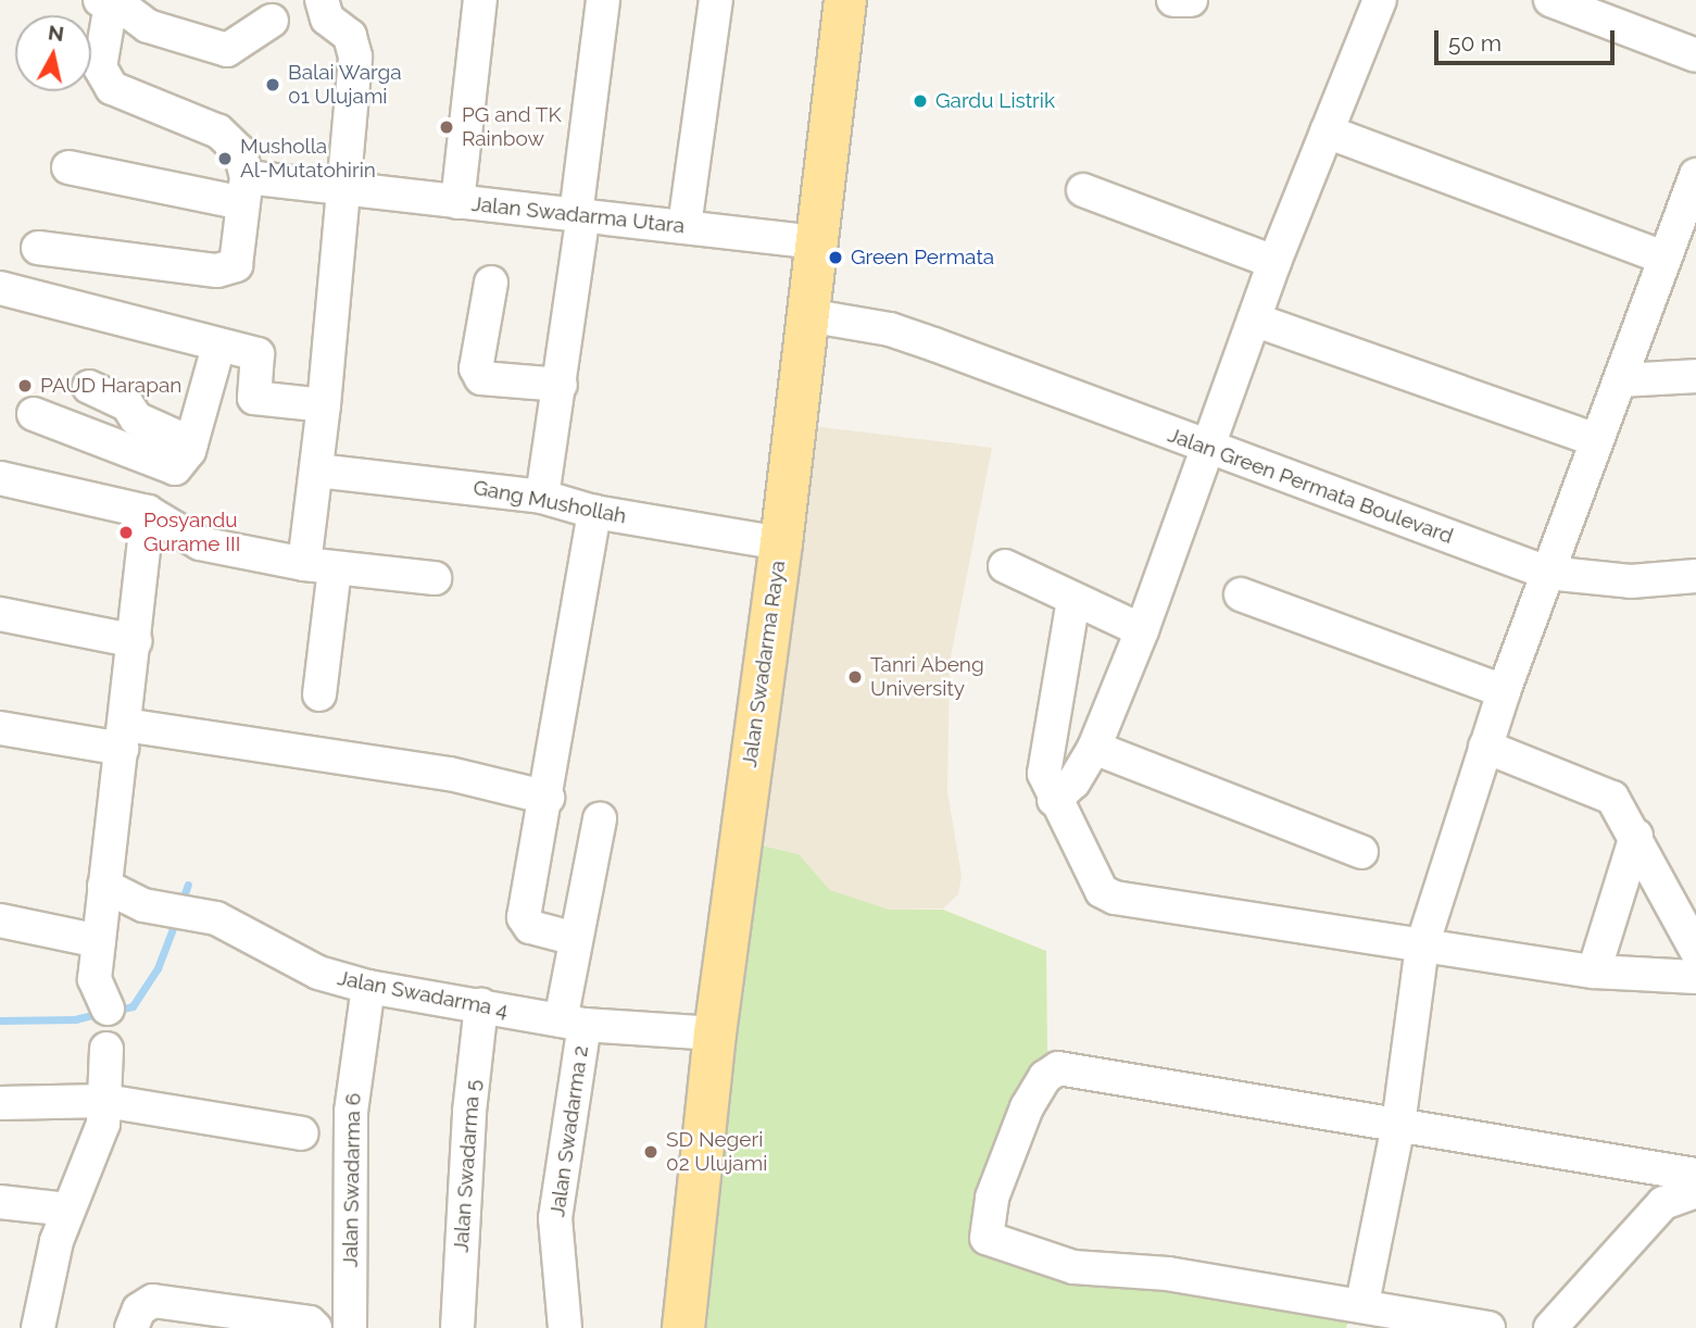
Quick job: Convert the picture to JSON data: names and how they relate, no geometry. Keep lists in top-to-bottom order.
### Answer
{
  "streets": {
    "main road": ["Jalan Swadarma Raya"],
    "street": [
      "Jalan Swadarma Utara",
      "Jalan Green Permata Boulevard",
      "Gang Mushollah",
      "Jalan Swadarma 4",
      "Jalan Swadarma 2",
      "Jalan Swadarma 5",
      "Jalan Swadarma 6"
    ]
  },
  "crossings": [
    ["Jalan Swadarma Utara", "Jalan Swadarma Raya"],
    ["Jalan Green Permata Boulevard", "Jalan Swadarma Raya"],
    ["Gang Mushollah", "Jalan Swadarma Raya"],
    ["Jalan Swadarma Raya", "Jalan Swadarma 4"],
    ["Jalan Swadarma 4", "Jalan Swadarma 2"],
    ["Jalan Swadarma 4", "Jalan Swadarma 5"],
    ["Jalan Swadarma 4", "Jalan Swadarma 6"]
  ],
  "places": [
    "Balai Warga 01 Ulujami",
    "Gardu Listrik",
    "PG and TK Rainbow",
    "Musholla Al-Mutatohirin",
    "Green Permata",
    "PAUD Harapan",
    "Posyandu Gurame III",
    "Tanri Abeng University",
    "SD Negeri 02 Ulujami"
  ],
  "scale_bar": "50 m",
  "north": "top"
}
